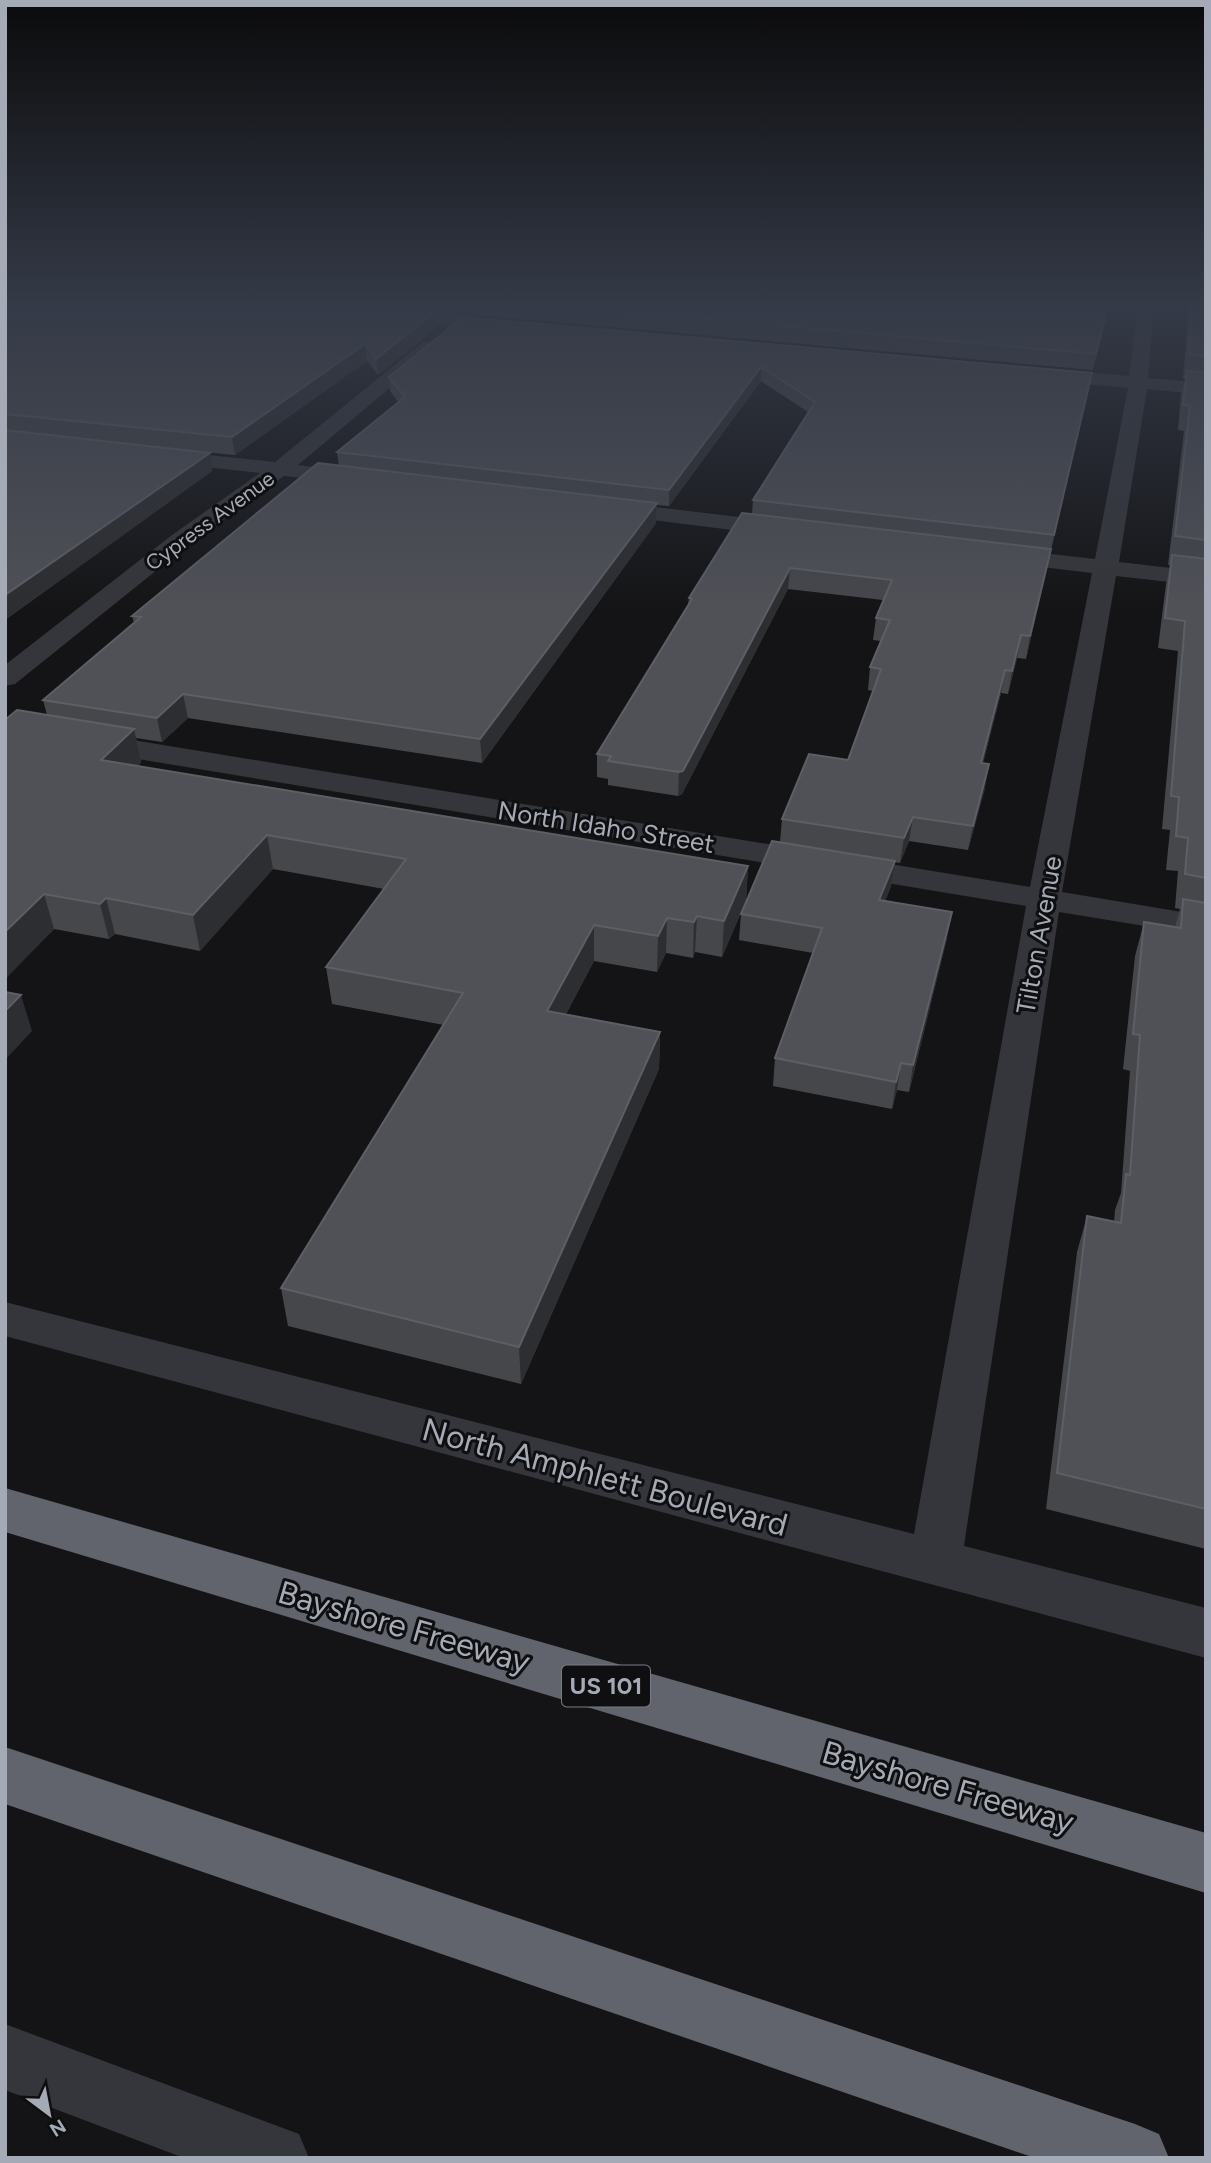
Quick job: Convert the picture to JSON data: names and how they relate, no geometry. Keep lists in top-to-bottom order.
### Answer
{
  "streets": {
    "highway": ["Bayshore Freeway", "US 101"],
    "street": [
      "Cypress Avenue",
      "North Idaho Street",
      "Tilton Avenue",
      "North Amphlett Boulevard"
    ]
  },
  "crossings": [
    ["North Idaho Street", "Tilton Avenue"],
    ["Tilton Avenue", "North Amphlett Boulevard"]
  ],
  "north": "bottom right"
}
